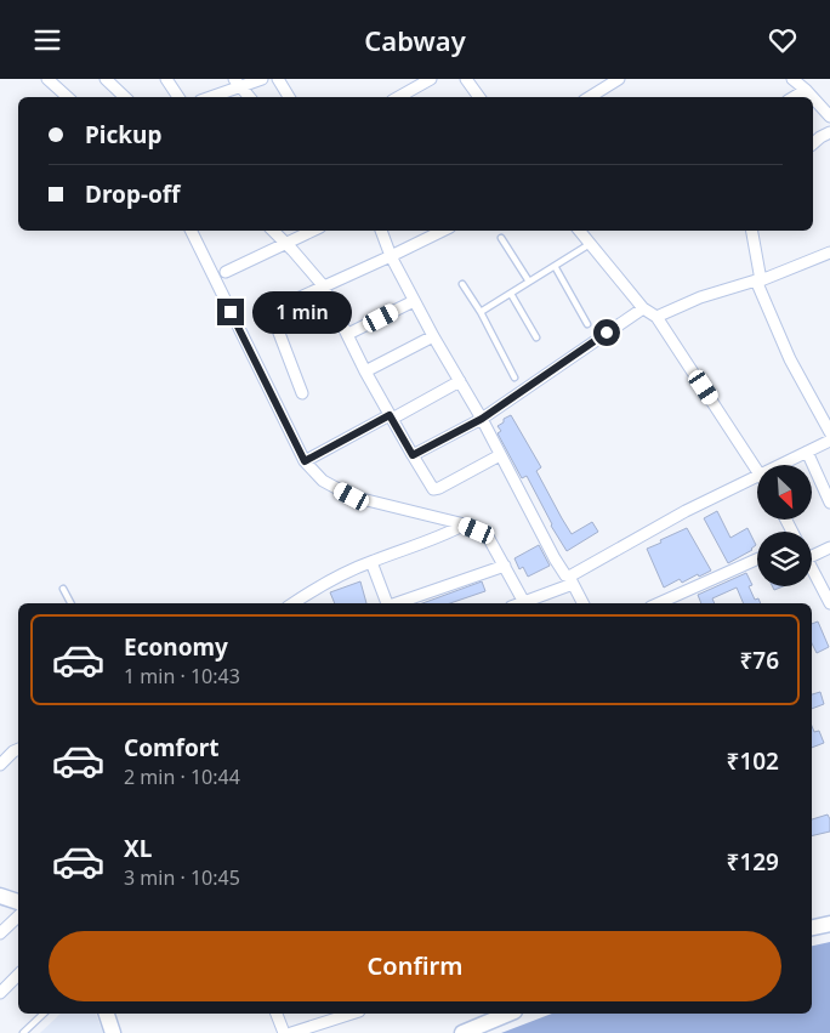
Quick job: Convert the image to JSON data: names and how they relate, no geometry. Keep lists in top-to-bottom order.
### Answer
{
  "north": "bottom right",
  "page": {
    "header": "Cabway",
    "banner": ["Pickup", "Drop-off"],
    "bubble": "1 min",
    "list": [
      {
        "name": "Economy",
        "note": "1 min · 10:43",
        "value": "₹76"
      },
      {
        "name": "Comfort",
        "note": "2 min · 10:44",
        "value": "₹102"
      },
      {
        "name": "XL",
        "note": "3 min · 10:45",
        "value": "₹129"
      }
    ],
    "buttons": "Confirm"
  }
}
